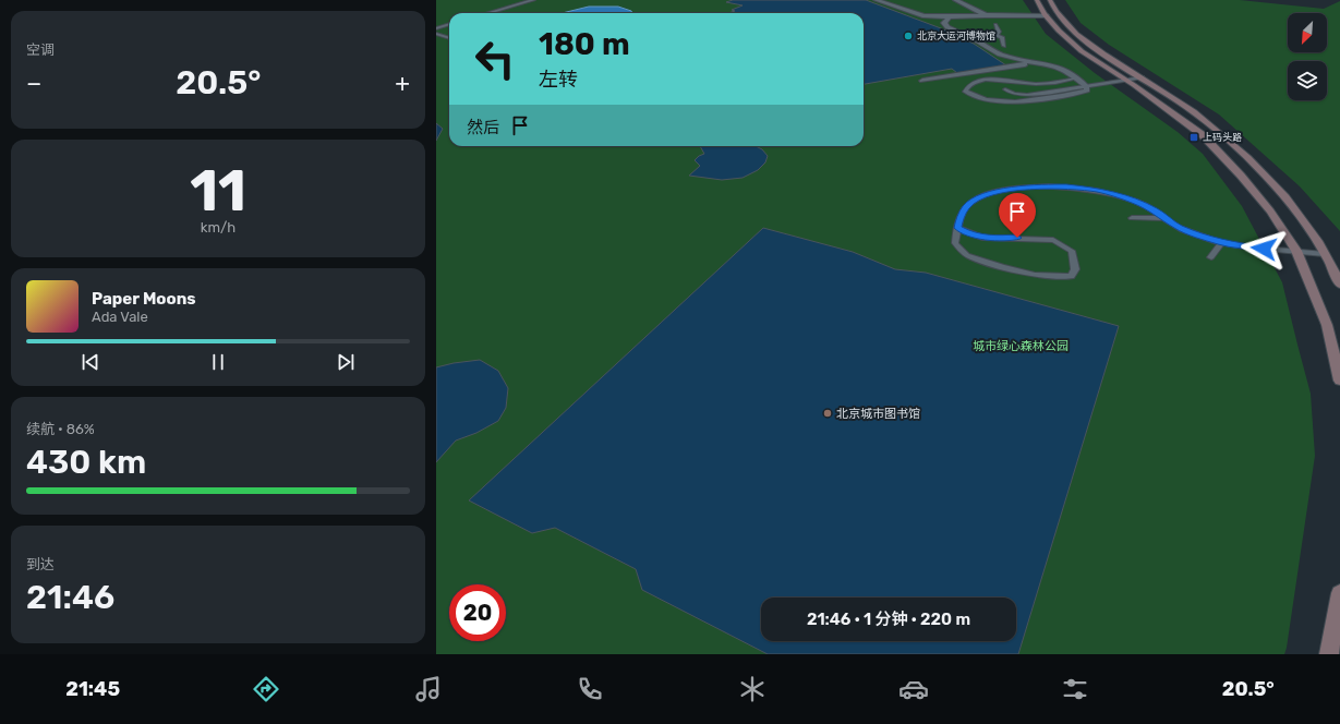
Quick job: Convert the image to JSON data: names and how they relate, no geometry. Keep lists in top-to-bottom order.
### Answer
{
  "parks": ["城市绿心森林公园"],
  "places": {
    "other": ["北京大运河博物馆", "北京城市图书馆"],
    "transit": ["上码头路"]
  },
  "north": "bottom left",
  "page": {
    "tile": [
      "空调",
      ["11", "km/h"],
      ["续航 · 86%", "430 km"],
      ["到达", "21:46"]
    ],
    "turn": ["180 m", "左转"],
    "heat": ["−", "20.5°", "+"],
    "then": "然后",
    "song": ["Paper Moons", "Ada Vale"],
    "limit": "20",
    "trip": "21:46 · 1 分钟 · 220 m",
    "tabs": ["21:45", "20.5°"]
  }
}
